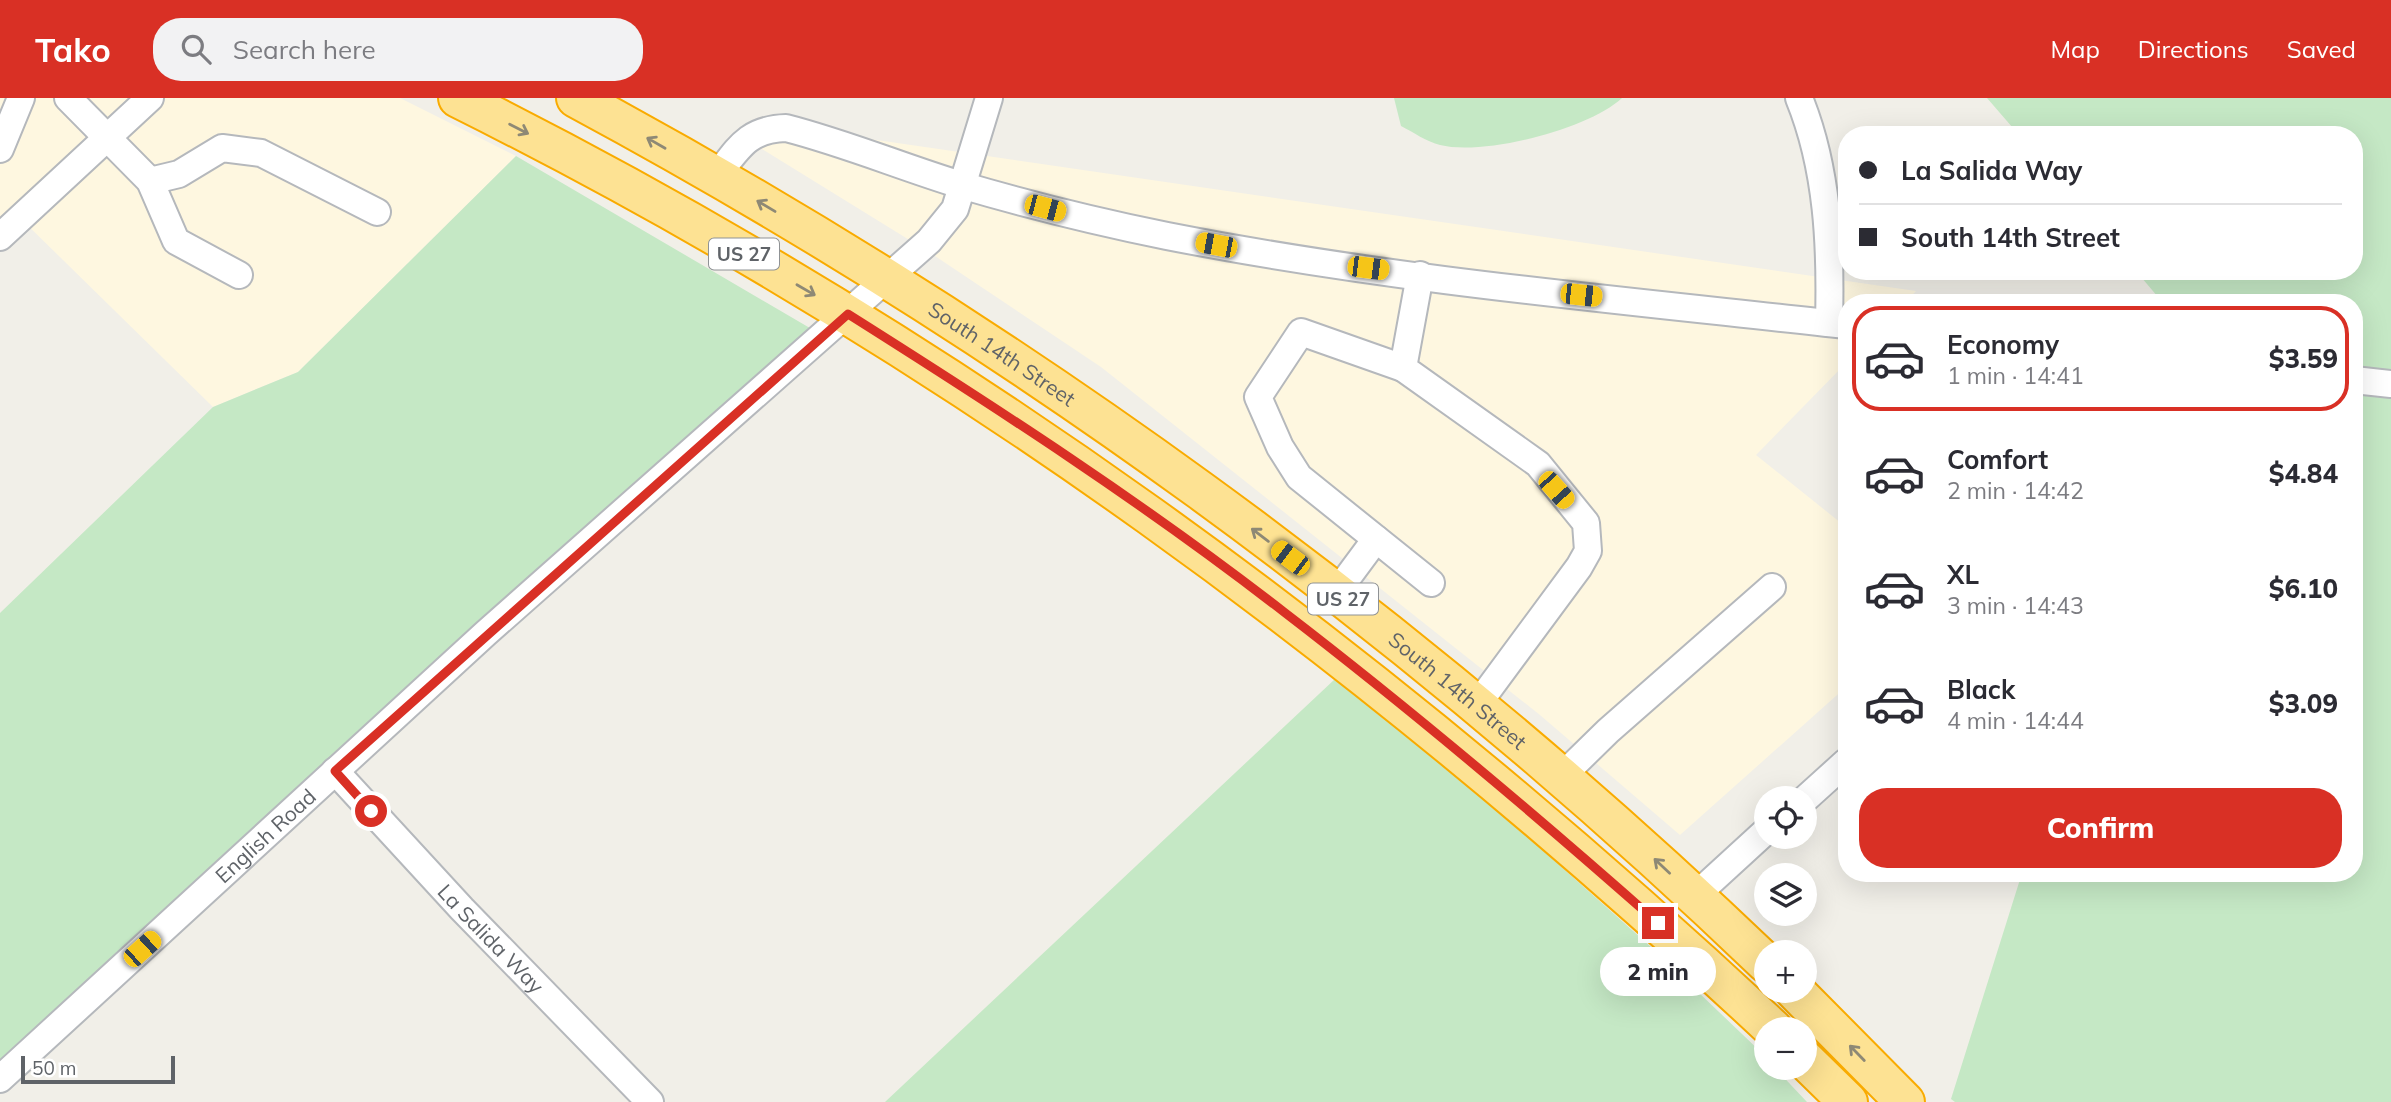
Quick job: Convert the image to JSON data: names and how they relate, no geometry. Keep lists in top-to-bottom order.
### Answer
{
  "streets": {
    "highway": ["US 27", "South 14th Street"],
    "street": ["English Road", "La Salida Way"]
  },
  "crossings": [
    ["US 27", "South 14th Street"],
    ["US 27", "English Road"],
    ["South 14th Street", "English Road"],
    ["English Road", "La Salida Way"]
  ],
  "scale_bar": "50 m",
  "page": {
    "header": "Tako",
    "search": "Search here",
    "nav": ["Map", "Directions", "Saved"],
    "banner": ["La Salida Way", "South 14th Street"],
    "list": [
      {
        "name": "Economy",
        "note": "1 min · 14:41",
        "value": "$3.59"
      },
      {
        "name": "Comfort",
        "note": "2 min · 14:42",
        "value": "$4.84"
      },
      {
        "name": "XL",
        "note": "3 min · 14:43",
        "value": "$6.10"
      },
      {
        "name": "Black",
        "note": "4 min · 14:44",
        "value": "$3.09"
      }
    ],
    "buttons": "Confirm",
    "map_buttons": ["+", "−"],
    "bubble": "2 min",
    "scale": "50 m"
  }
}
